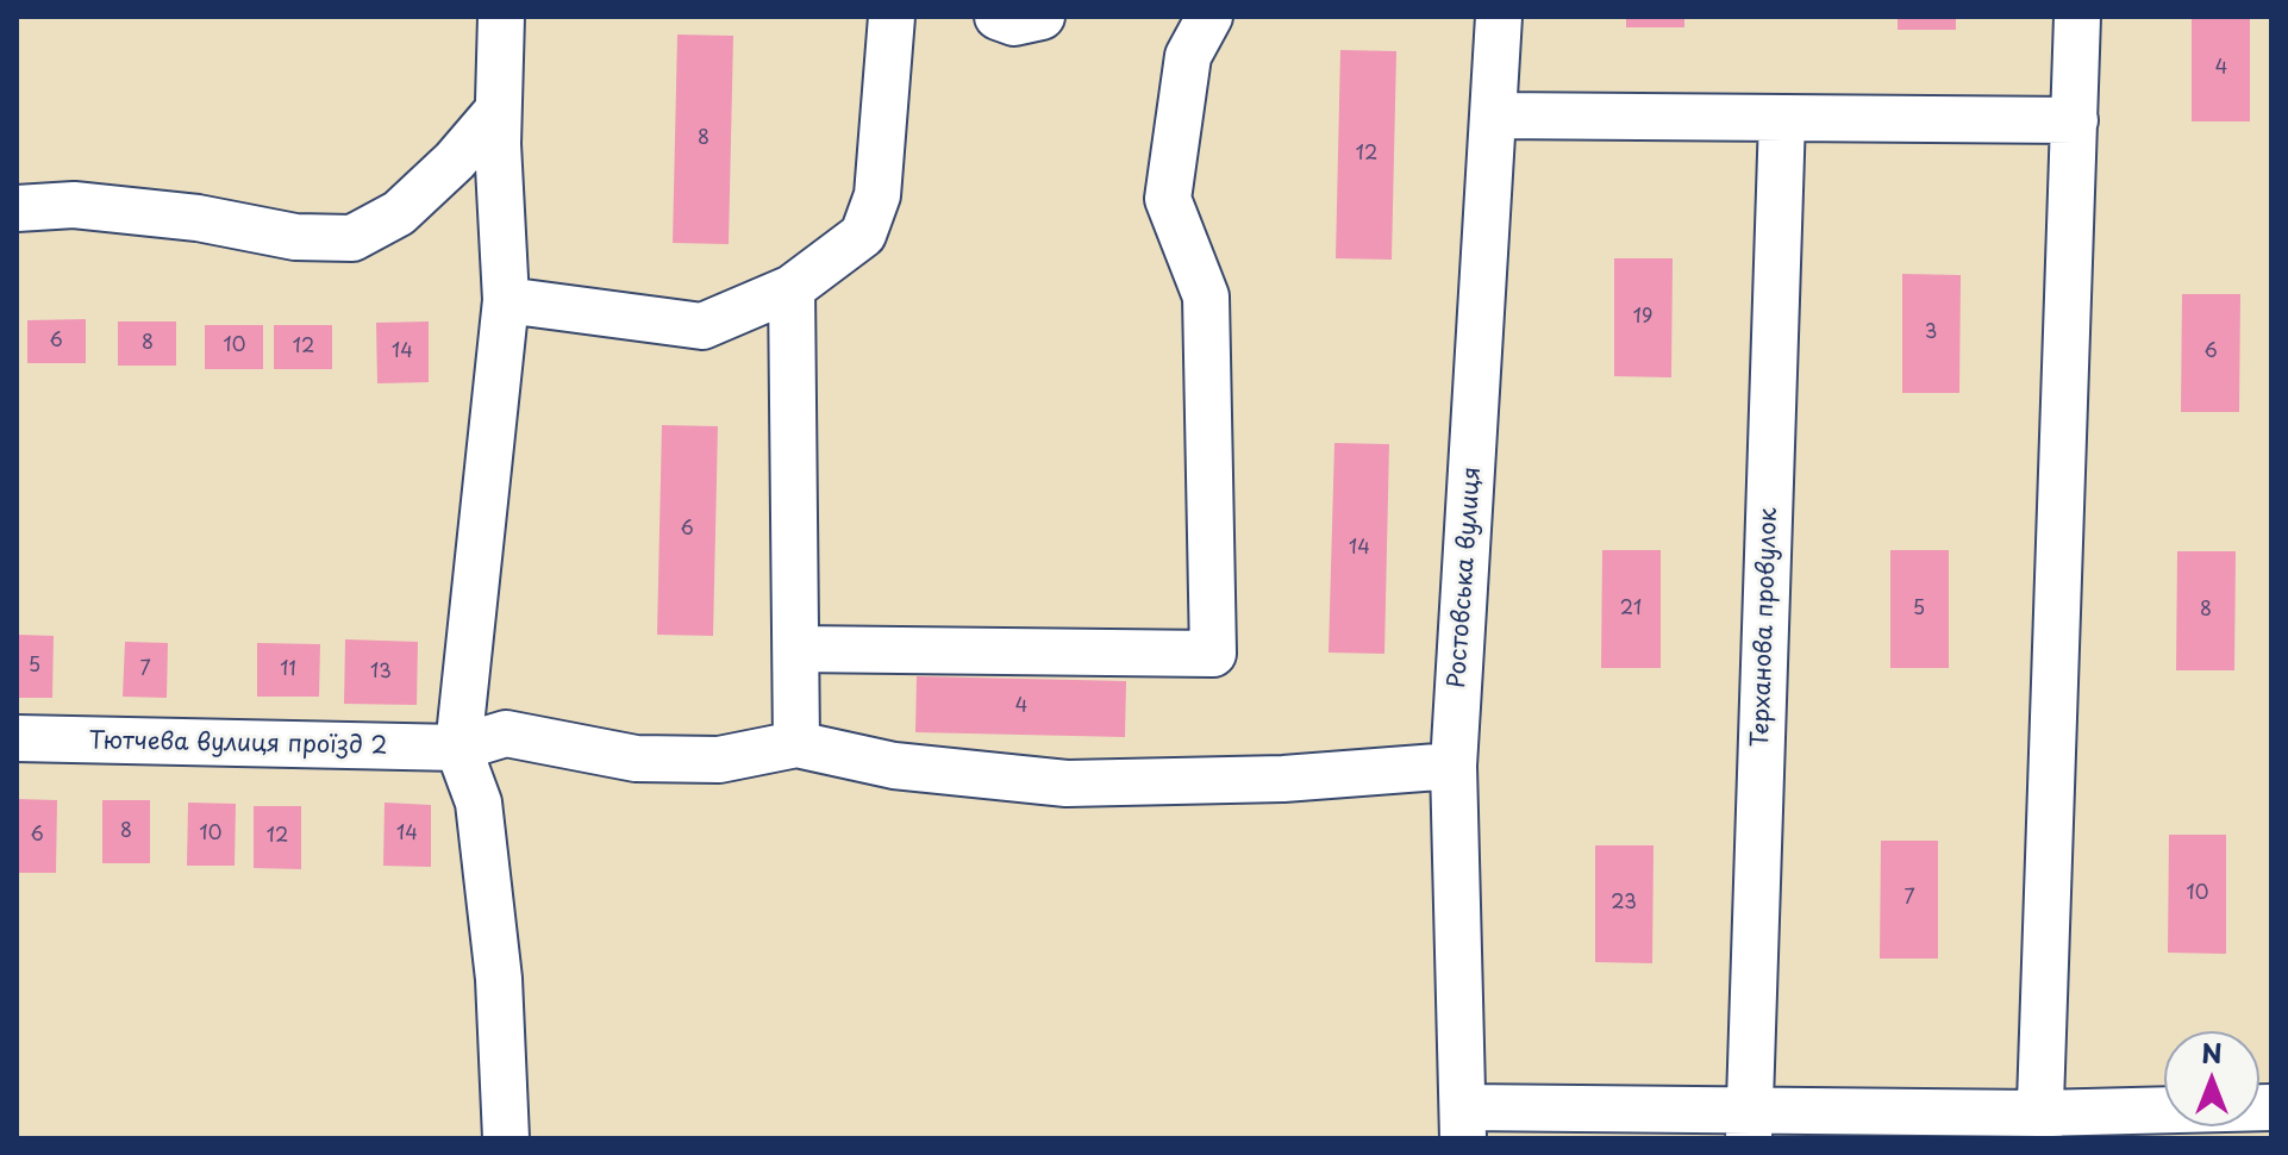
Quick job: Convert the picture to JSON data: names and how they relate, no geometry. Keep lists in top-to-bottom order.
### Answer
{
  "streets": {
    "street": ["Ростовська вулиця", "Терханова провулок", "Тютчева вулиця проїзд 2"]
  },
  "house_numbers": [
    "4",
    "8",
    "12",
    "19",
    "3",
    "6",
    "8",
    "10",
    "12",
    "14",
    "6",
    "6",
    "14",
    "21",
    "5",
    "8",
    "5",
    "7",
    "11",
    "13",
    "4",
    "8",
    "10",
    "14",
    "6",
    "12",
    "10",
    "7",
    "23"
  ],
  "north": "top"
}
